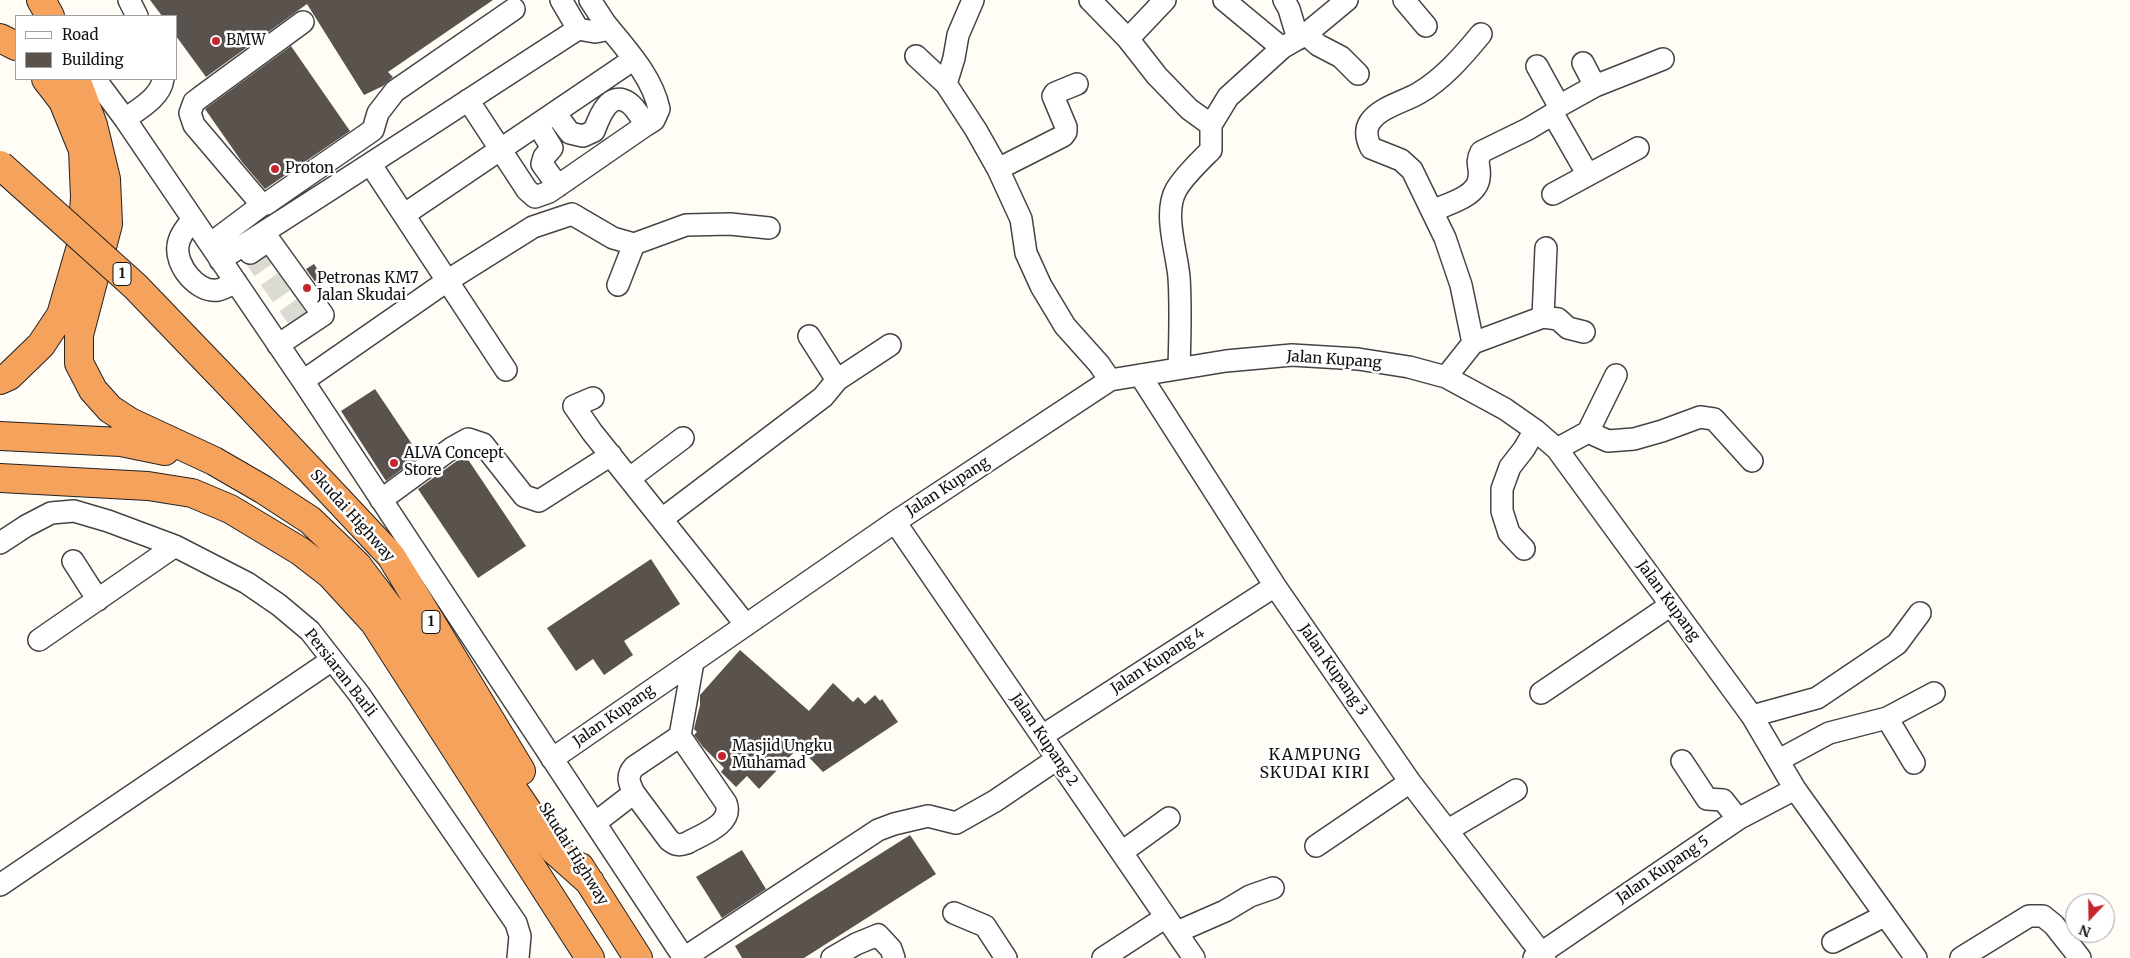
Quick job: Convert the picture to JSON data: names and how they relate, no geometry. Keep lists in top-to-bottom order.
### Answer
{
  "streets": {
    "highway": ["1", "Skudai Highway"],
    "street": [
      "Jalan Kupang",
      "Jalan Kupang 4",
      "Jalan Kupang 3",
      "Persiaran Barli",
      "Jalan Kupang 2",
      "Jalan Kupang 5"
    ]
  },
  "crossings": [
    ["Jalan Kupang", "Jalan Kupang 3"],
    ["Jalan Kupang", "Jalan Kupang 2"],
    ["Jalan Kupang", "Jalan Kupang 5"],
    ["Jalan Kupang 4", "Jalan Kupang 3"],
    ["Jalan Kupang 4", "Jalan Kupang 2"],
    ["Jalan Kupang 3", "Jalan Kupang 5"]
  ],
  "districts": ["KAMPUNG SKUDAI KIRI"],
  "places": [
    "BMW",
    "Proton",
    "Petronas KM7 Jalan Skudai",
    "ALVA Concept Store",
    "Masjid Ungku Muhamad"
  ],
  "legend": ["Road", "Building"],
  "north": "bottom"
}
